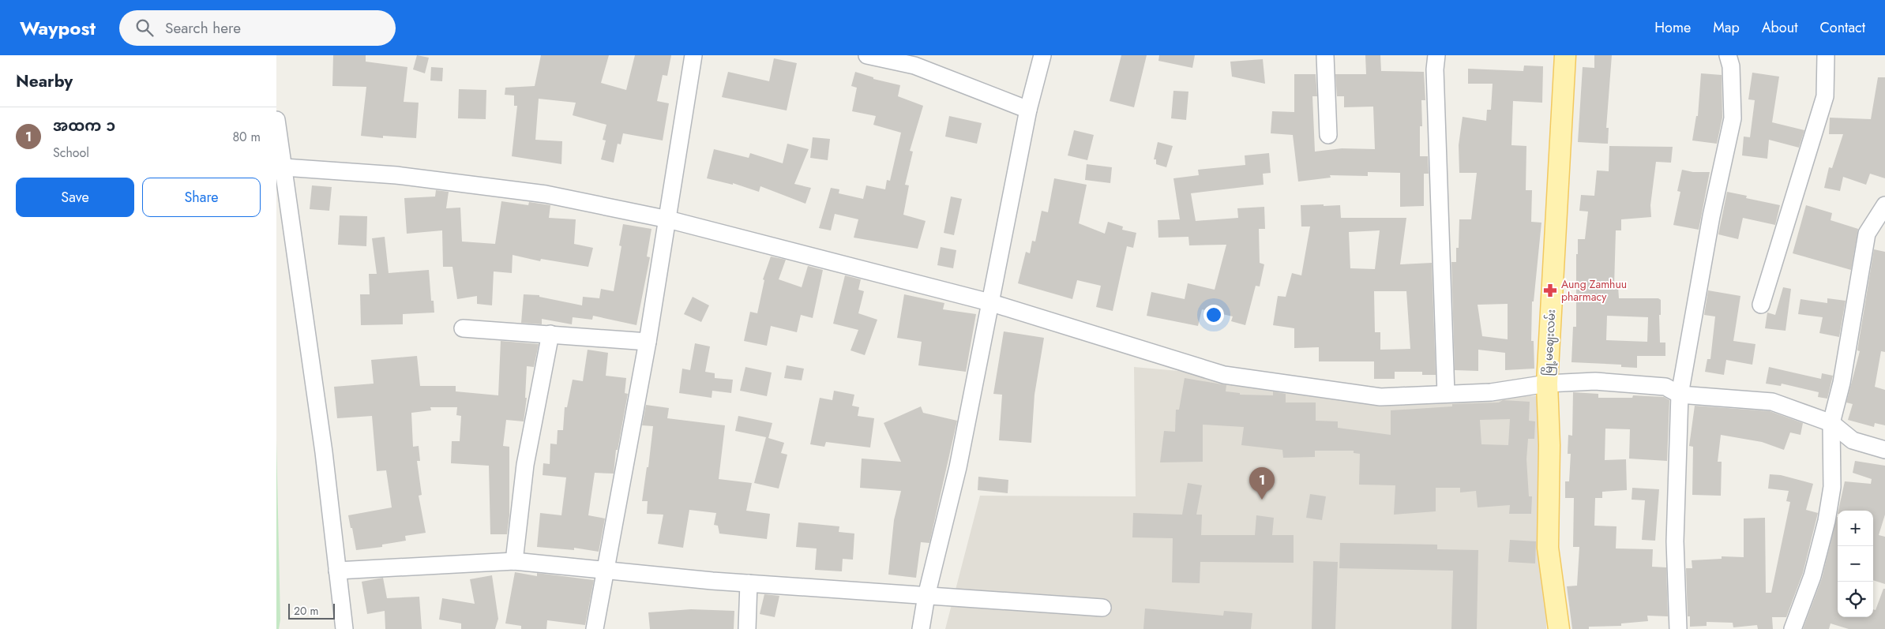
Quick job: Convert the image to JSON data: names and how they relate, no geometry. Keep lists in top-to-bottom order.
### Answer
{
  "streets": {
    "main road": ["မြို့မဈေးလမ်း"]
  },
  "places": {
    "pharmacy": ["Aung Zamhuu pharmacy"]
  },
  "scale_bar": "20 m",
  "page": {
    "header": "Waypost",
    "search": "Search here",
    "nav": [
      "Home",
      "Map",
      "About",
      "Contact"
    ],
    "heading": "Nearby",
    "list": [
      {
        "mark": "1",
        "name": "အထက ၁",
        "note": "School",
        "value": "80 m"
      }
    ],
    "buttons": ["Save", "Share"],
    "pins": "1",
    "map_buttons": ["+", "−"],
    "scale": "20 m"
  }
}
